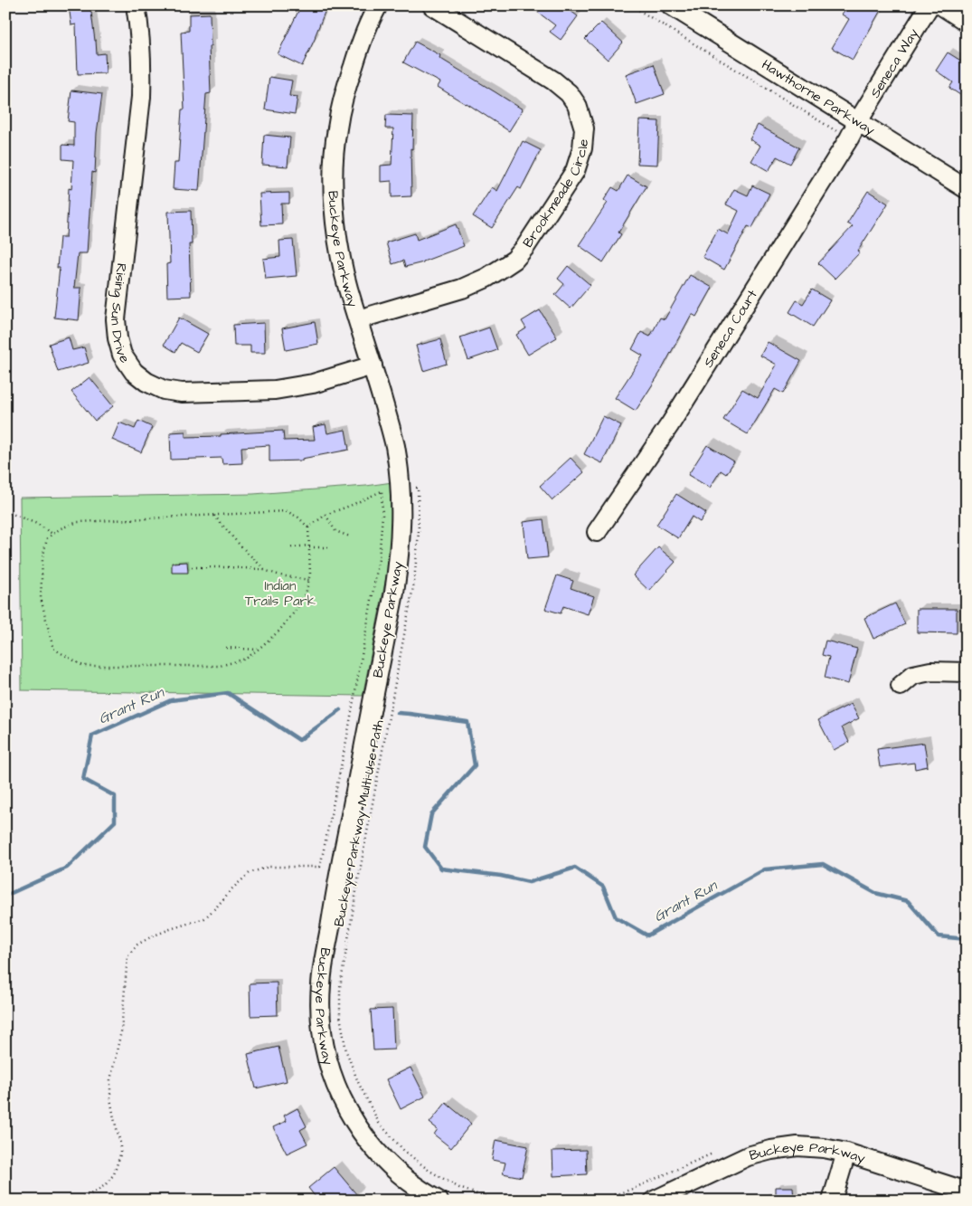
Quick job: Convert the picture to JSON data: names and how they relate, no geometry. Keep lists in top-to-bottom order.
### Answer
{
  "streets": {
    "street": [
      "Seneca Way",
      "Hawthorne Parkway",
      "Brookmeade Circle",
      "Buckeye Parkway",
      "Rising Sun Drive",
      "Seneca Court"
    ],
    "path": ["Buckeye Parkway Multi-Use Path"]
  },
  "crossings": [
    ["Seneca Way", "Hawthorne Parkway"],
    ["Seneca Way", "Seneca Court"],
    ["Hawthorne Parkway", "Seneca Court"],
    ["Brookmeade Circle", "Buckeye Parkway"],
    ["Buckeye Parkway", "Rising Sun Drive"]
  ],
  "water": ["Grant Run"],
  "parks": ["Indian Trails Park"]
}
